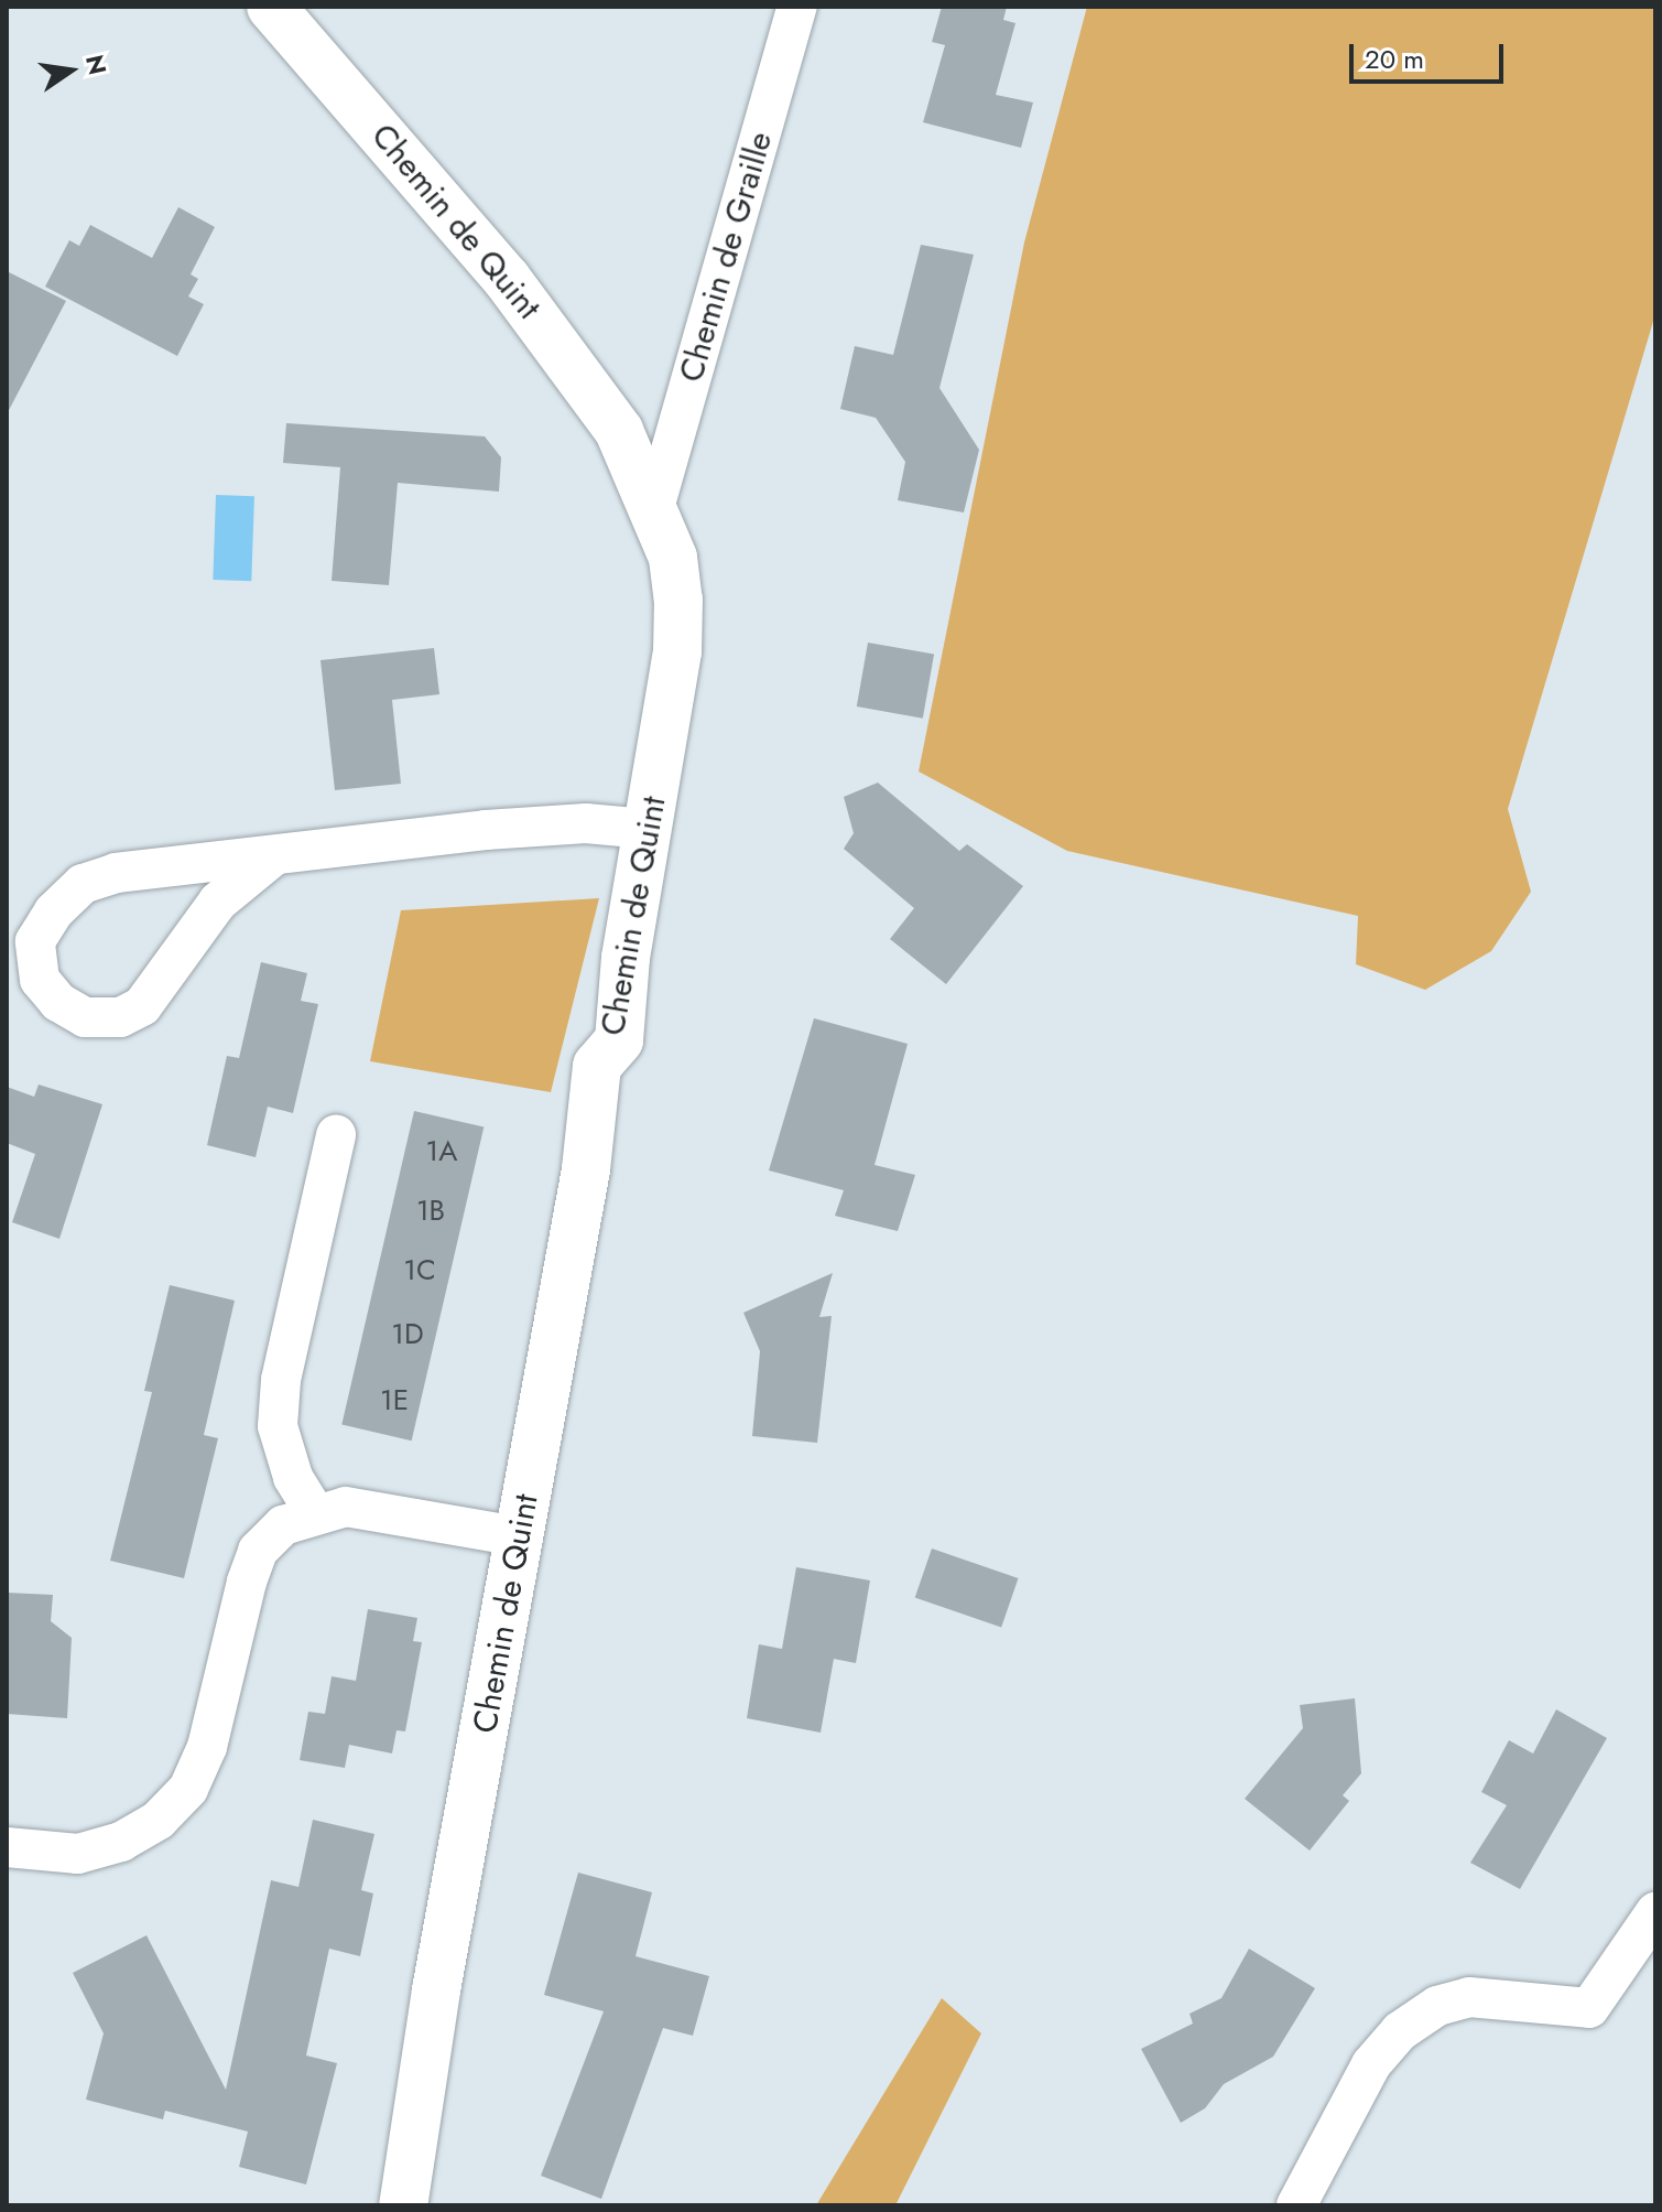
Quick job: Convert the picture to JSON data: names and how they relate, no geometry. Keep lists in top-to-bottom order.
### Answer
{
  "streets": {
    "street": ["Chemin de Quint", "Chemin de Graille"]
  },
  "crossings": [
    ["Chemin de Quint", "Chemin de Graille"]
  ],
  "house_numbers": [
    "1A",
    "1B",
    "1C",
    "1D",
    "1E"
  ],
  "scale_bar": "20 m",
  "north": "right"
}
